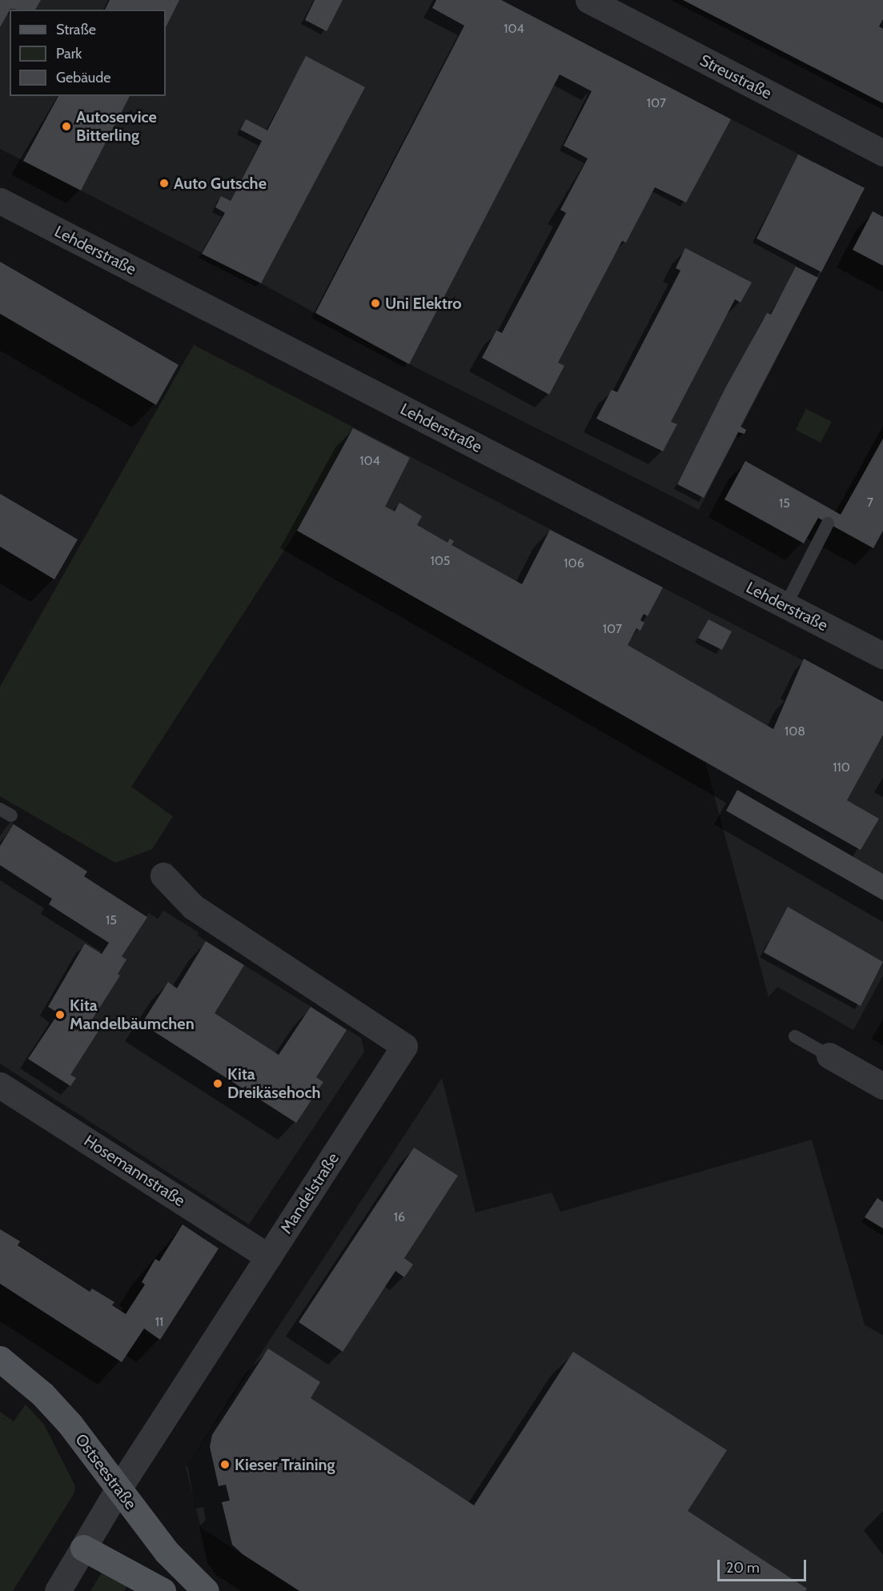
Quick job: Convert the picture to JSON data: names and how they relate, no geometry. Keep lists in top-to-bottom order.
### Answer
{
  "streets": {
    "main road": ["Ostseestraße"],
    "street": [
      "Streustraße",
      "Lehderstraße",
      "Hosemannstraße",
      "Mandelstraße"
    ]
  },
  "crossings": [
    ["Hosemannstraße", "Mandelstraße"],
    ["Mandelstraße", "Ostseestraße"]
  ],
  "places": [
    "Autoservice Bitterling",
    "Auto Gutsche",
    "Uni Elektro",
    "Kita Mandelbäumchen",
    "Kita Dreikäsehoch",
    "Kieser Training"
  ],
  "house_numbers": [
    "104",
    "107",
    "104",
    "7",
    "15",
    "105",
    "106",
    "107",
    "108",
    "110",
    "15",
    "16",
    "11"
  ],
  "legend": ["Straße", "Park", "Gebäude"],
  "scale_bar": "20 m"
}
